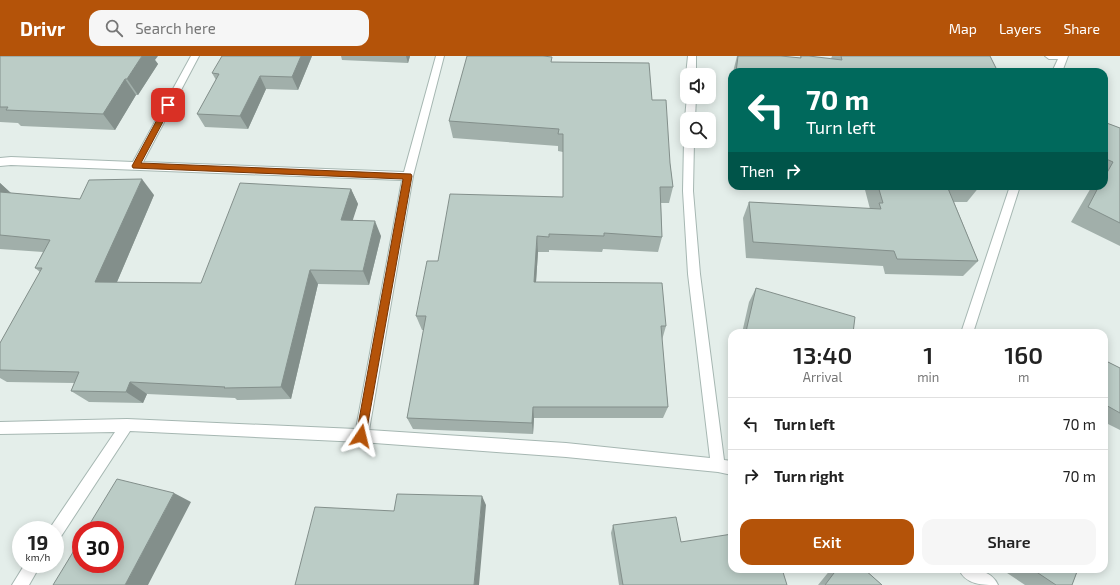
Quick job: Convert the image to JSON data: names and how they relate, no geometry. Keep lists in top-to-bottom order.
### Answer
{
  "page": {
    "header": "Drivr",
    "search": "Search here",
    "nav": ["Map", "Layers", "Share"],
    "turn": ["70 m", "Turn left"],
    "then": "Then",
    "eta": [
      "13:40",
      "Arrival",
      "1",
      "min",
      "160",
      "m"
    ],
    "list": [
      {
        "name": "Turn left",
        "value": "70 m"
      },
      {
        "name": "Turn right",
        "value": "70 m"
      }
    ],
    "buttons": ["Exit", "Share"],
    "speed": "19 km/h",
    "limit": "30"
  }
}
